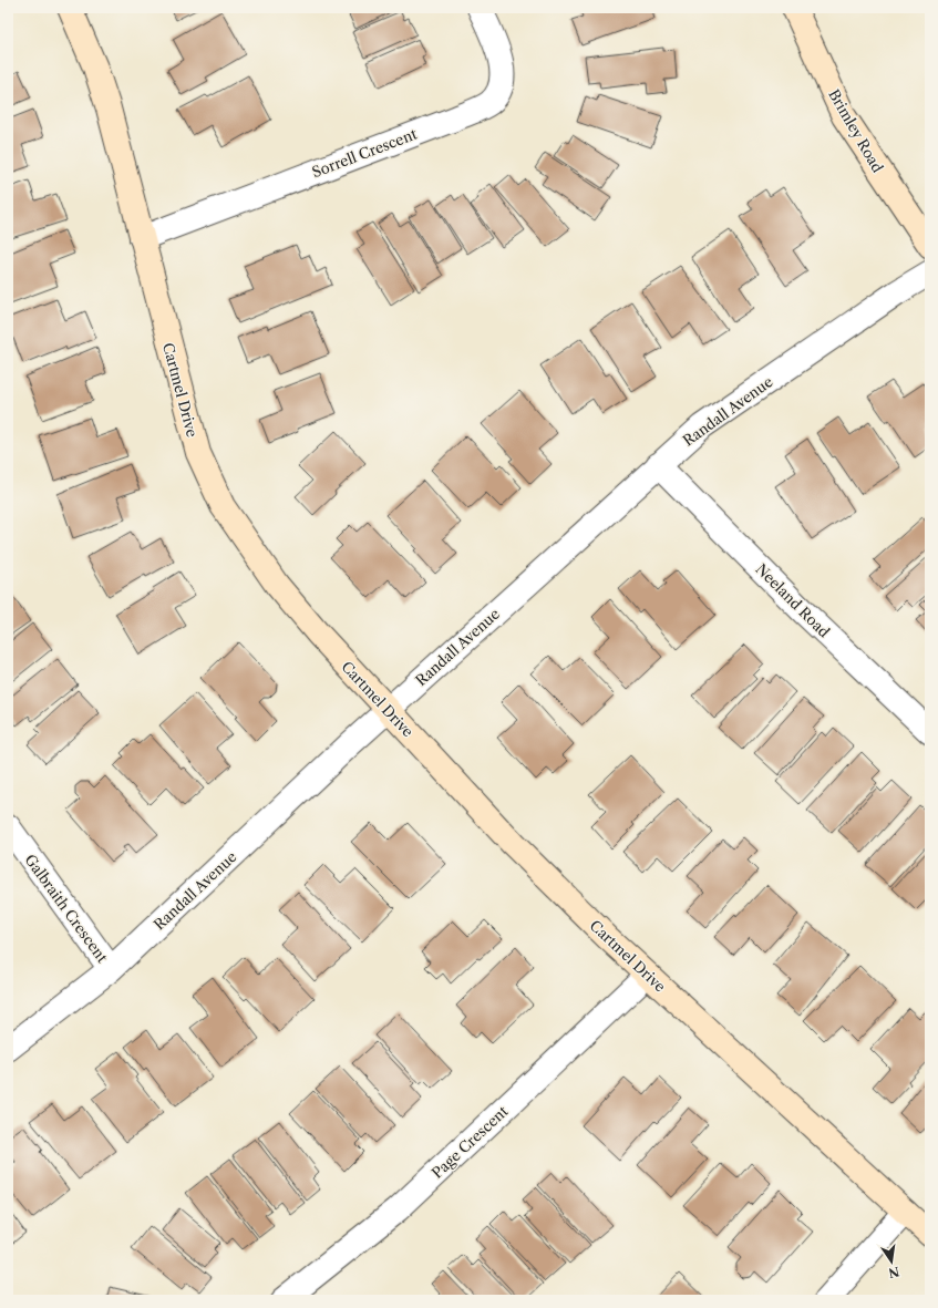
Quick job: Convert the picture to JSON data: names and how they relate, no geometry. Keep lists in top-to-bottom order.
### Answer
{
  "streets": {
    "street": [
      "Brimley Road",
      "Sorrell Crescent",
      "Cartmel Drive",
      "Randall Avenue",
      "Neeland Road",
      "Galbraith Crescent",
      "Page Crescent"
    ]
  },
  "crossings": [
    ["Sorrell Crescent", "Cartmel Drive"],
    ["Cartmel Drive", "Randall Avenue"],
    ["Cartmel Drive", "Page Crescent"],
    ["Randall Avenue", "Neeland Road"],
    ["Randall Avenue", "Galbraith Crescent"]
  ],
  "north": "bottom"
}
